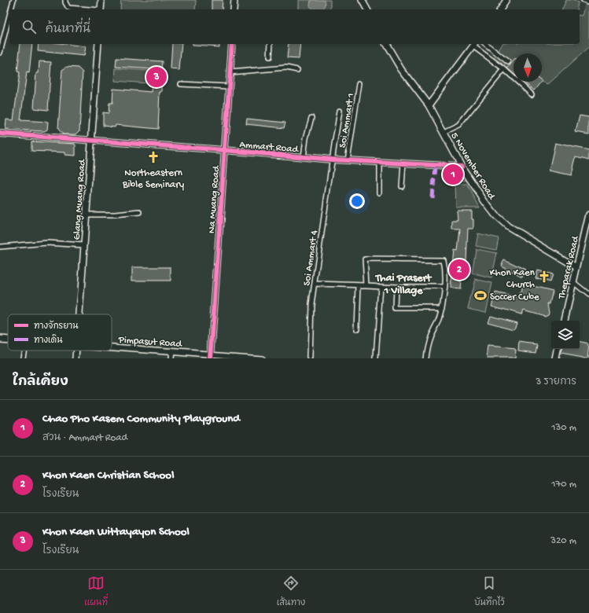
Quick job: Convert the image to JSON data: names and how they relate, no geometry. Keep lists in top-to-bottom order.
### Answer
{
  "streets": {
    "street": [
      "Soi Ammart 1",
      "Ammart Road",
      "5 November Road",
      "Glang Muang Road",
      "Na Muang Road",
      "Soi Ammart 4",
      "Theparak Road",
      "Pimpasut Road"
    ]
  },
  "crossings": [
    ["Soi Ammart 1", "Ammart Road"],
    ["Ammart Road", "5 November Road"],
    ["Ammart Road", "Glang Muang Road"],
    ["Ammart Road", "Na Muang Road"],
    ["Ammart Road", "Soi Ammart 4"],
    ["5 November Road", "Theparak Road"],
    ["Na Muang Road", "Pimpasut Road"]
  ],
  "districts": ["Thai Prasert 1 Village"],
  "places": {
    "church": ["Northeastern Bible Seminary", "Khon Kaen Church"],
    "sports": ["Soccer Cube"]
  },
  "legend": ["ทางจักรยาน", "ทางเดิน"],
  "north": "bottom",
  "page": {
    "search": "ค้นหาที่นี่",
    "pins": ["3", "1", "2"],
    "heading": ["ใกล้เคียง", "3 รายการ"],
    "list": [
      {
        "mark": "1",
        "name": "Chao Pho Kasem Community Playground",
        "note": "สวน · Ammart Road",
        "value": "130 m"
      },
      {
        "mark": "2",
        "name": "Khon Kaen Christian School",
        "note": "โรงเรียน",
        "value": "170 m"
      },
      {
        "mark": "3",
        "name": "Khon Kaen Wittayayon School",
        "note": "โรงเรียน",
        "value": "320 m"
      }
    ],
    "nav": ["แผนที่", "เส้นทาง", "บันทึกไว้"]
  }
}
